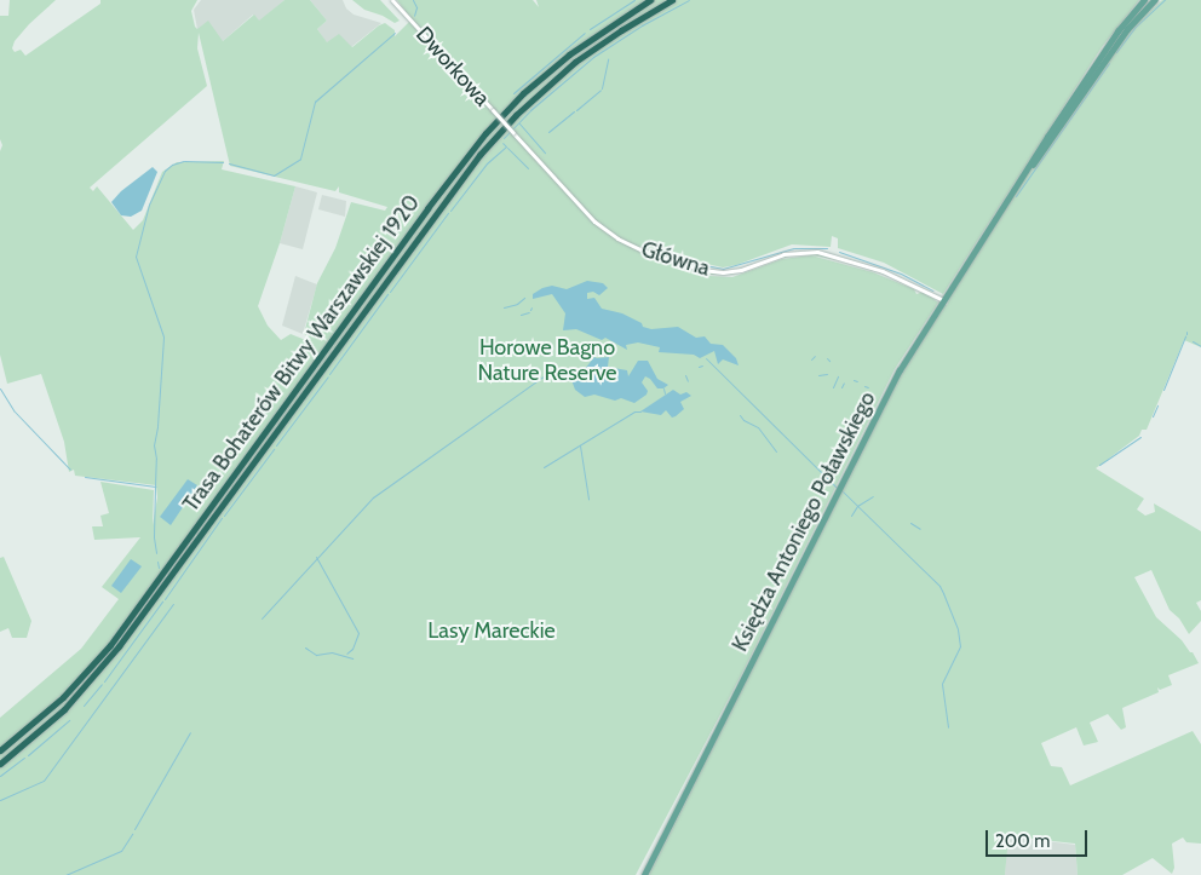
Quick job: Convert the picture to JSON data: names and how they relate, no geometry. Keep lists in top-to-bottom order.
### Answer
{
  "streets": {
    "highway": ["Trasa Bohaterów Bitwy Warszawskiej 1920"],
    "main road": ["Księdza Antoniego Poławskiego"],
    "street": ["Dworkowa", "Główna"]
  },
  "crossings": [
    ["Dworkowa", "Główna"],
    ["Główna", "Księdza Antoniego Poławskiego"]
  ],
  "parks": ["Horowe Bagno Nature Reserve", "Lasy Mareckie"],
  "scale_bar": "200 m"
}
